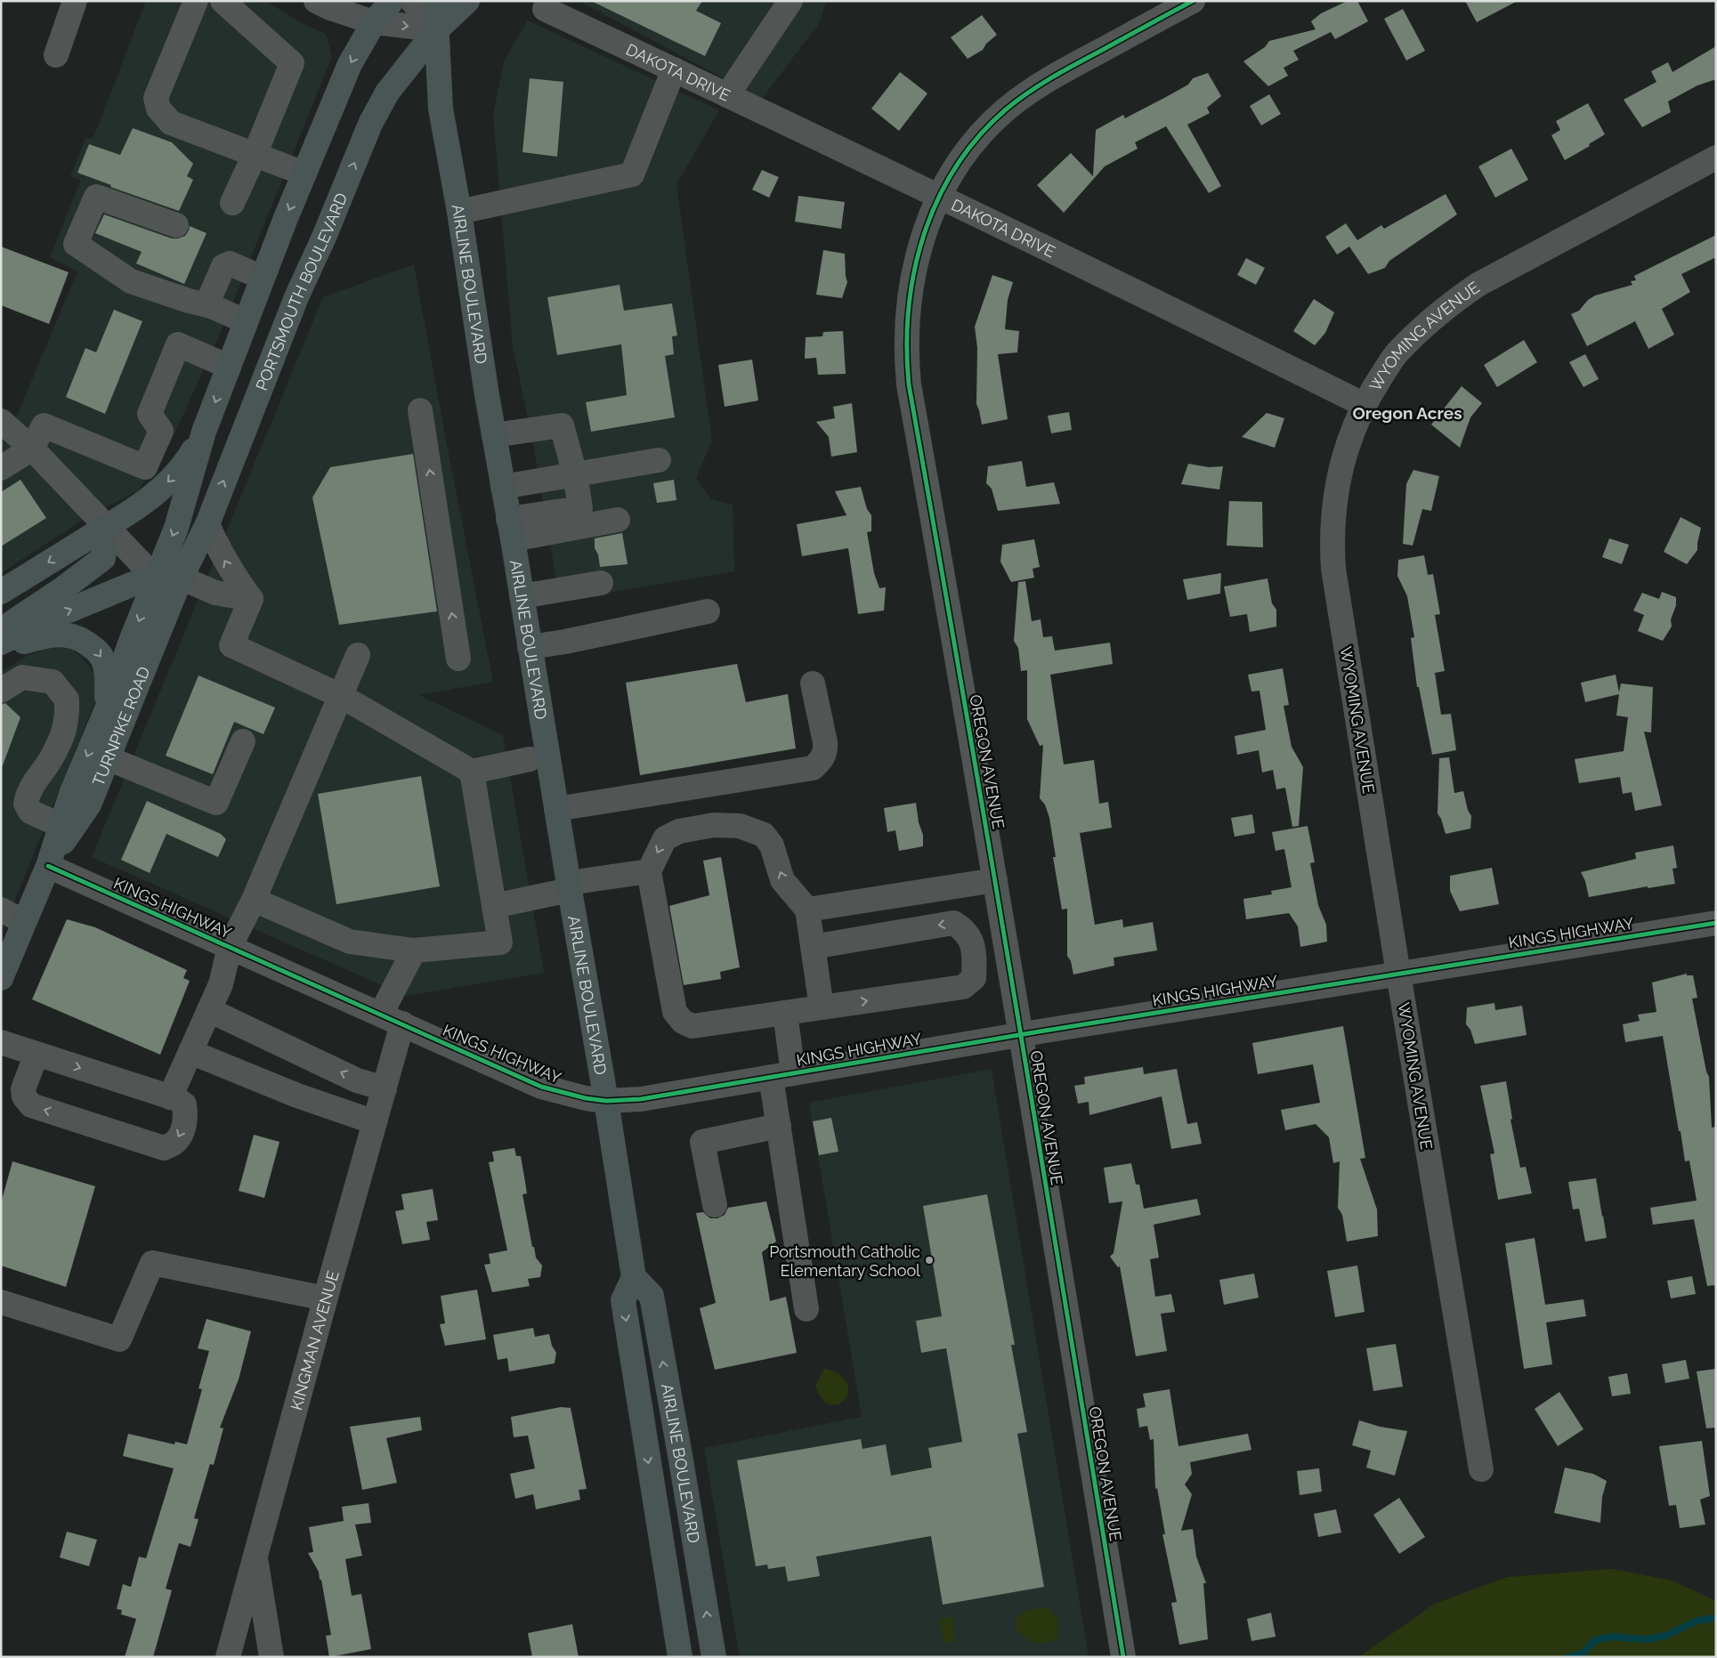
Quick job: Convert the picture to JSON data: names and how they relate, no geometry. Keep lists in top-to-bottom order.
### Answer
{
  "streets": {
    "main road": ["AIRLINE BOULEVARD", "PORTSMOUTH BOULEVARD", "TURNPIKE ROAD"],
    "street": [
      "DAKOTA DRIVE",
      "WYOMING AVENUE",
      "OREGON AVENUE",
      "KINGS HIGHWAY",
      "KINGMAN AVENUE"
    ]
  },
  "crossings": [
    ["DAKOTA DRIVE", "WYOMING AVENUE"],
    ["DAKOTA DRIVE", "OREGON AVENUE"],
    ["AIRLINE BOULEVARD", "PORTSMOUTH BOULEVARD"],
    ["AIRLINE BOULEVARD", "KINGS HIGHWAY"],
    ["PORTSMOUTH BOULEVARD", "TURNPIKE ROAD"],
    ["WYOMING AVENUE", "KINGS HIGHWAY"],
    ["TURNPIKE ROAD", "KINGS HIGHWAY"],
    ["OREGON AVENUE", "KINGS HIGHWAY"],
    ["KINGS HIGHWAY", "KINGMAN AVENUE"]
  ],
  "districts": ["Oregon Acres"],
  "places": ["Portsmouth Catholic Elementary School"]
}
